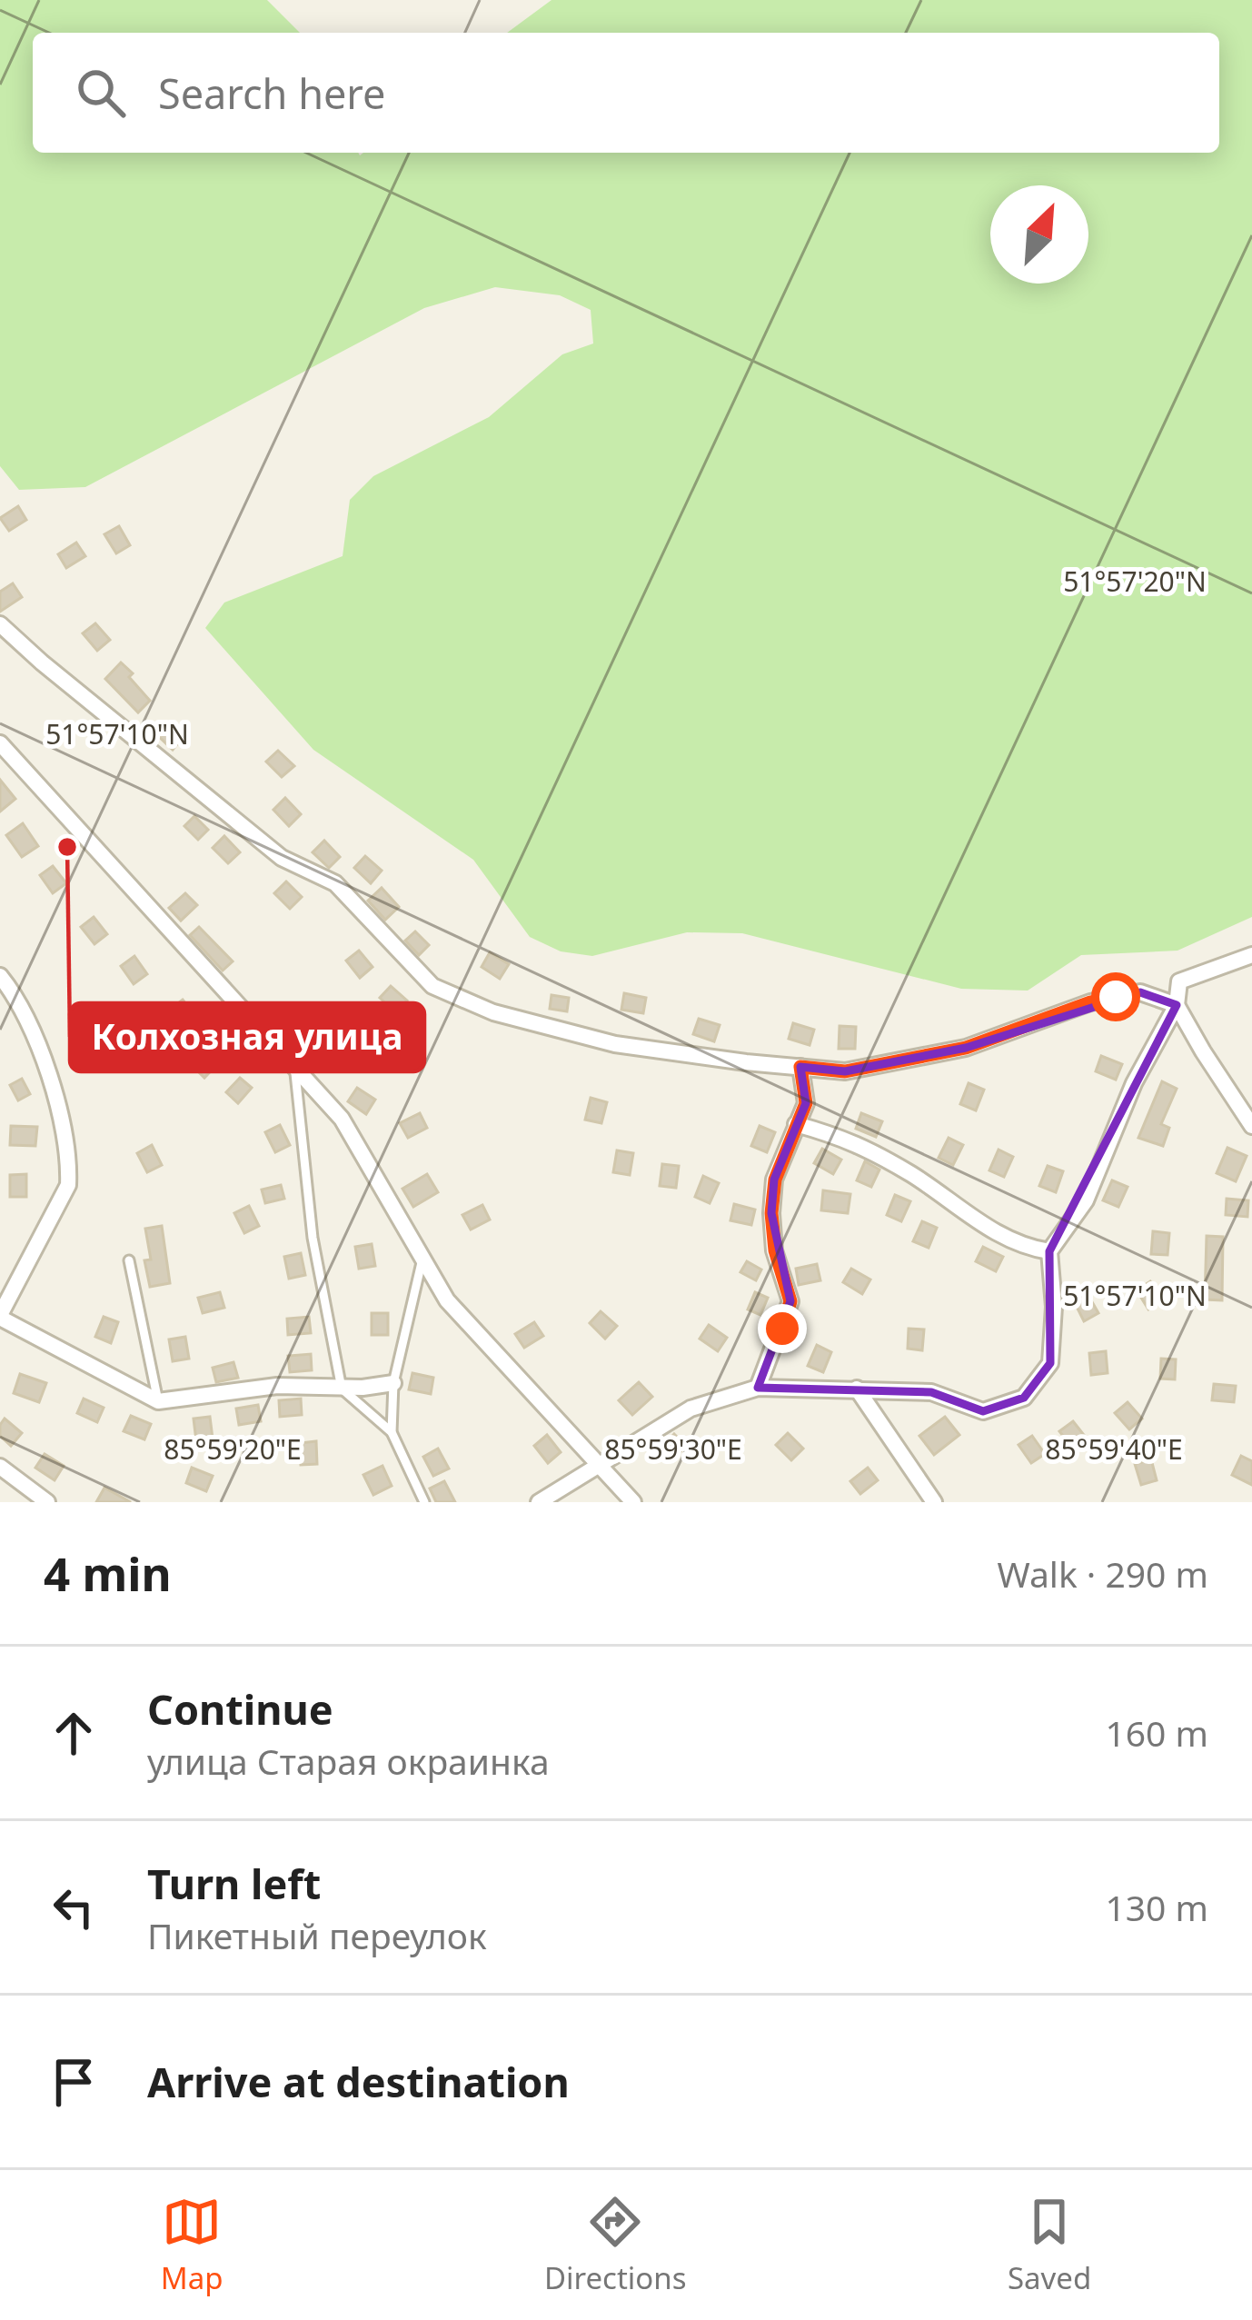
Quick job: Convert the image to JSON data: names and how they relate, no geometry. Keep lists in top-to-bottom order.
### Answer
{
  "places": ["Колхозная улица"],
  "north": "top right",
  "page": {
    "search": "Search here",
    "heading": ["4 min", "Walk · 290 m"],
    "list": [
      ["Continue", "улица Старая окраинка", "160 m"],
      ["Turn left", "Пикетный переулок", "130 m"],
      "Arrive at destination"
    ],
    "nav": ["Map", "Directions", "Saved"]
  },
  "coordinates": [
    "51°57'20\"N",
    "51°57'10\"N",
    "85°59'30\"E",
    "85°59'40\"E",
    "85°59'20\"E"
  ]
}
